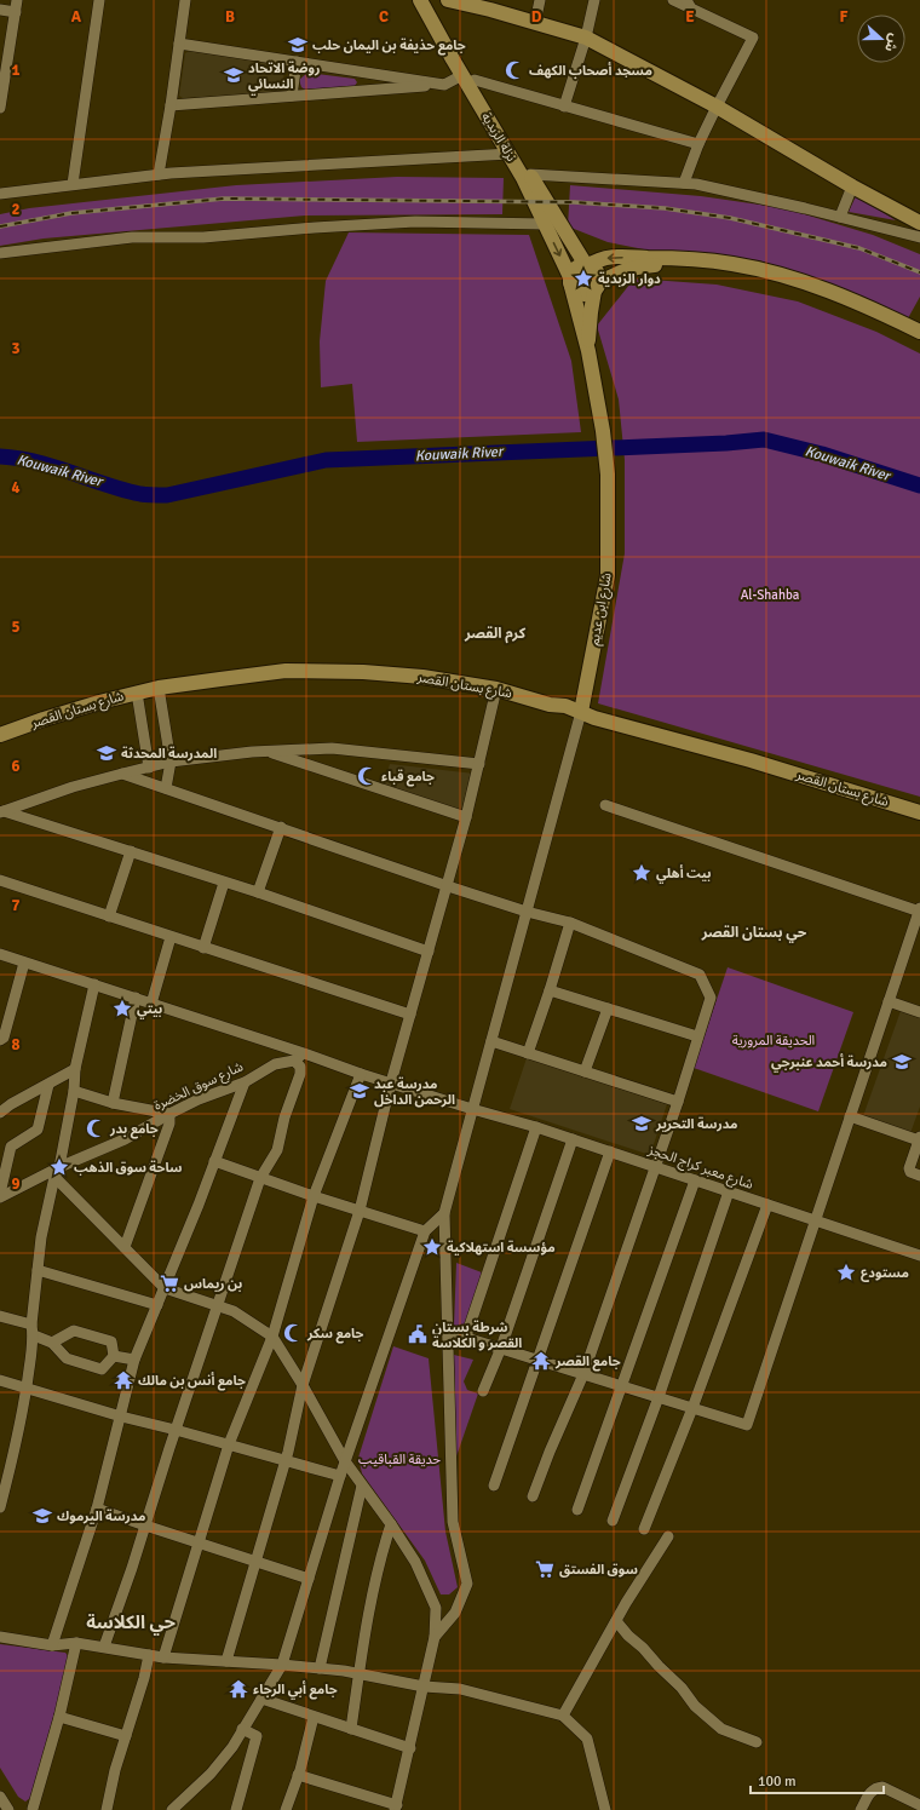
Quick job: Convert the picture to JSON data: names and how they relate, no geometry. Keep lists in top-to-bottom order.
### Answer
{
  "streets": {
    "main road": ["نزلة الزبدية", "شارع ابن عديم", "شارع بستان القصر"],
    "street": ["شارع سوق الخضرة", "شارع معبر كراج الحجز"]
  },
  "crossings": [
    ["نزلة الزبدية", "شارع ابن عديم"],
    ["شارع ابن عديم", "شارع بستان القصر"],
    ["شارع سوق الخضرة", "شارع معبر كراج الحجز"]
  ],
  "districts": ["كرم القصر", "حي بستان القصر", "حي الكلاسة"],
  "water": ["Kouwaik River"],
  "parks": ["Al-Shahba", "الحديقة المرورية", "حديقة القباقيب"],
  "places": {
    "school or university": [
      "جامع حذيفة بن اليمان حلب",
      "روضة الاتحاد النسائي",
      "المدرسة المحدثة",
      "مدرسة أحمد عنبرجي",
      "مدرسة عبد الرحمن الداخل",
      "مدرسة التحرير",
      "مدرسة اليرموك"
    ],
    "mosque": [
      "مسجد أصحاب الكهف",
      "جامع قباء",
      "جامع بدر",
      "جامع سكر"
    ],
    "place": [
      "دوار الزبدية",
      "بيت أهلي",
      "بيتي",
      "ساحة سوق الذهب",
      "مؤسسة استهلاكية",
      "مستودع"
    ],
    "supermarket": ["بن ريماس", "سوق الفستق"],
    "public building": ["شرطة بستان القصر و الكلاسة"],
    "temple": ["جامع القصر", "جامع أنس بن مالك", "جامع أبي الرجاء"]
  },
  "scale_bar": "100 m",
  "north": "right",
  "grid": {
    "columns": [
      "A",
      "B",
      "C",
      "D",
      "E",
      "F"
    ],
    "rows": [
      "1",
      "2",
      "3",
      "4",
      "5",
      "6",
      "7",
      "8",
      "9"
    ]
  }
}
